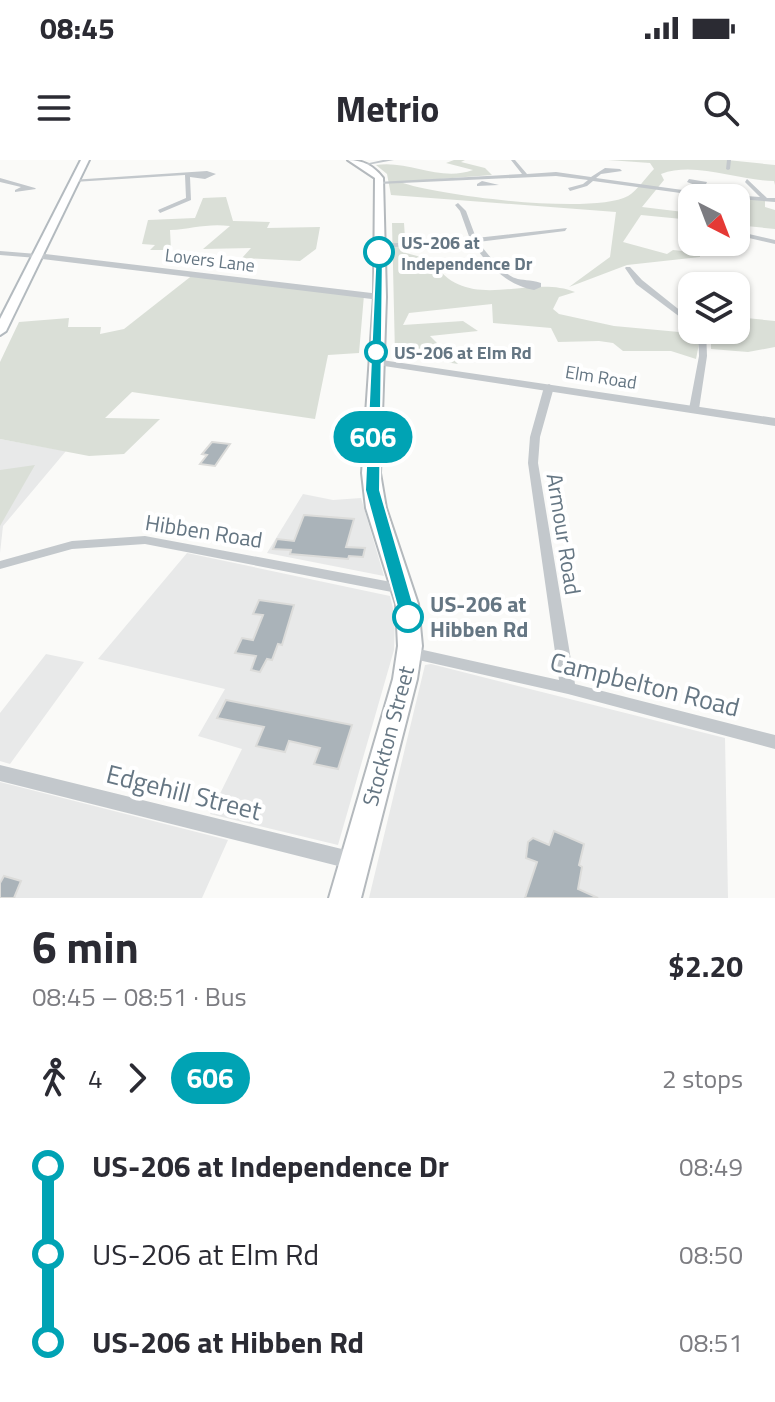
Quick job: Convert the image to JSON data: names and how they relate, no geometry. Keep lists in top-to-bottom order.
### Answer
{
  "streets": {
    "highway": ["Stockton Street"],
    "street": [
      "Lovers Lane",
      "Elm Road",
      "Hibben Road",
      "Armour Road",
      "Campbelton Road",
      "Edgehill Street"
    ]
  },
  "crossings": [
    ["Lovers Lane", "Stockton Street"],
    ["Elm Road", "Armour Road"],
    ["Elm Road", "Stockton Street"],
    ["Hibben Road", "Stockton Street"],
    ["Armour Road", "Campbelton Road"],
    ["Campbelton Road", "Stockton Street"],
    ["Stockton Street", "Edgehill Street"]
  ],
  "places": ["US-206 at Independence Dr", "US-206 at Elm Rd", "US-206 at Hibben Rd"],
  "lines": ["bus line 606"],
  "north": "bottom right",
  "page": {
    "status": "08:45",
    "header": "Metrio",
    "on_map": "606",
    "heading": ["6 min", "08:45 – 08:51 · Bus", "$2.20"],
    "legs": ["4", "606", "2 stops"],
    "list": [
      {
        "name": "US-206 at Independence Dr",
        "value": "08:49"
      },
      {
        "name": "US-206 at Elm Rd",
        "value": "08:50"
      },
      {
        "name": "US-206 at Hibben Rd",
        "value": "08:51"
      }
    ]
  }
}
